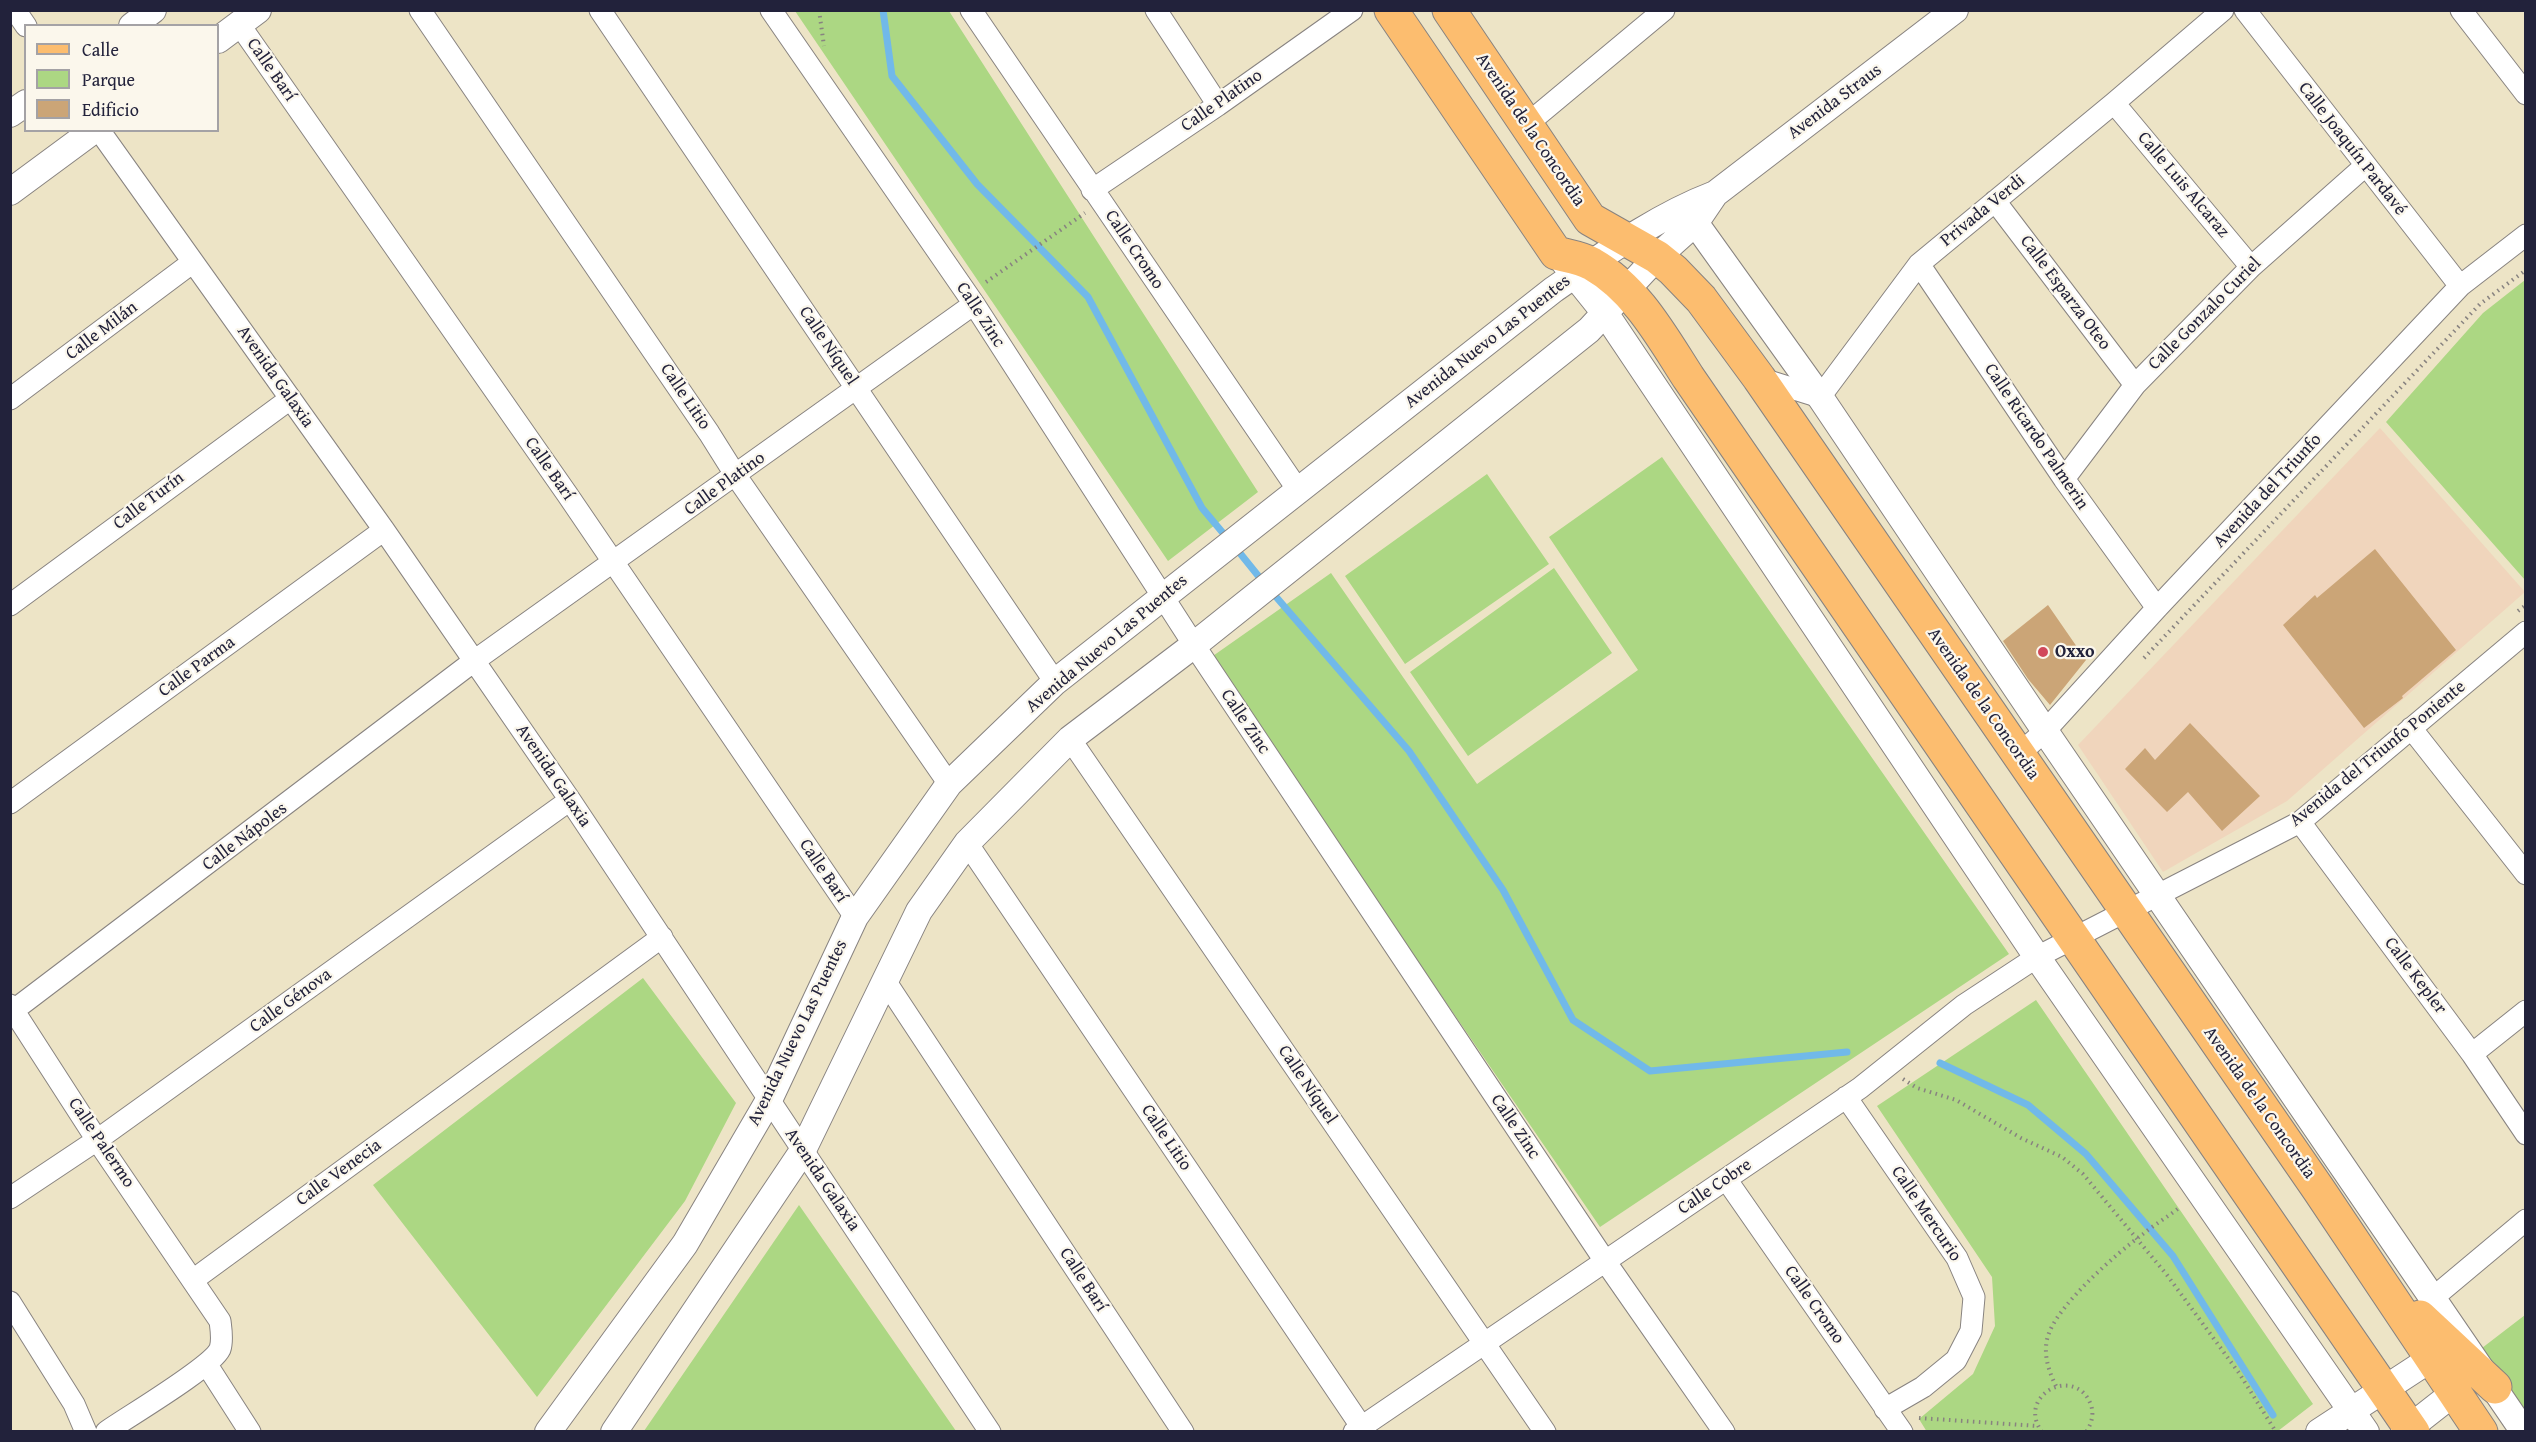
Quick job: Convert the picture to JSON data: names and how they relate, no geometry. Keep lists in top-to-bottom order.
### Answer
{
  "streets": {
    "main road": ["Avenida de la Concordia"],
    "street": [
      "Calle Barí",
      "Calle Platino",
      "Avenida Straus",
      "Calle Joaquín Pardavé",
      "Calle Luis Alcaraz",
      "Privada Verdi",
      "Calle Cromo",
      "Calle Esparza Oteo",
      "Calle Gonzalo Curiel",
      "Calle Zinc",
      "Calle Milán",
      "Avenida Nuevo Las Puentes",
      "Calle Níquel",
      "Avenida Galaxia",
      "Calle Litio",
      "Calle Ricardo Palmerin",
      "Avenida del Triunfo",
      "Calle Turín",
      "Calle Parma",
      "Avenida del Triunfo Poniente",
      "Calle Nápoles",
      "Calle Kepler",
      "Calle Génova",
      "Calle Palermo",
      "Calle Venecia",
      "Calle Cobre",
      "Calle Mercurio"
    ]
  },
  "crossings": [
    ["Calle Barí", "Calle Platino"],
    ["Calle Barí", "Avenida Nuevo Las Puentes"],
    ["Calle Platino", "Calle Cromo"],
    ["Calle Platino", "Calle Zinc"],
    ["Calle Platino", "Calle Níquel"],
    ["Calle Platino", "Avenida Galaxia"],
    ["Calle Platino", "Calle Litio"],
    ["Calle Platino", "Calle Nápoles"],
    ["Avenida Straus", "Avenida de la Concordia"],
    ["Avenida Straus", "Avenida Nuevo Las Puentes"],
    ["Avenida de la Concordia", "Privada Verdi"],
    ["Avenida de la Concordia", "Avenida Nuevo Las Puentes"],
    ["Avenida de la Concordia", "Avenida del Triunfo"],
    ["Avenida de la Concordia", "Avenida del Triunfo Poniente"],
    ["Calle Joaquín Pardavé", "Calle Gonzalo Curiel"],
    ["Calle Joaquín Pardavé", "Avenida del Triunfo"],
    ["Calle Luis Alcaraz", "Privada Verdi"],
    ["Calle Luis Alcaraz", "Calle Gonzalo Curiel"],
    ["Privada Verdi", "Calle Esparza Oteo"],
    ["Privada Verdi", "Calle Ricardo Palmerin"],
    ["Calle Cromo", "Avenida Nuevo Las Puentes"],
    ["Calle Cromo", "Calle Cobre"],
    ["Calle Cromo", "Calle Mercurio"],
    ["Calle Esparza Oteo", "Calle Gonzalo Curiel"],
    ["Calle Gonzalo Curiel", "Calle Ricardo Palmerin"],
    ["Calle Zinc", "Avenida Nuevo Las Puentes"],
    ["Calle Zinc", "Calle Cobre"],
    ["Calle Milán", "Avenida Galaxia"],
    ["Avenida Nuevo Las Puentes", "Calle Níquel"],
    ["Avenida Nuevo Las Puentes", "Avenida Galaxia"],
    ["Avenida Nuevo Las Puentes", "Calle Litio"],
    ["Calle Níquel", "Calle Cobre"],
    ["Avenida Galaxia", "Calle Turín"],
    ["Avenida Galaxia", "Calle Parma"],
    ["Avenida Galaxia", "Calle Nápoles"],
    ["Avenida Galaxia", "Calle Génova"],
    ["Avenida Galaxia", "Calle Venecia"],
    ["Calle Litio", "Calle Cobre"],
    ["Calle Ricardo Palmerin", "Avenida del Triunfo"],
    ["Avenida del Triunfo Poniente", "Calle Kepler"],
    ["Avenida del Triunfo Poniente", "Calle Cobre"],
    ["Calle Nápoles", "Calle Palermo"],
    ["Calle Génova", "Calle Palermo"],
    ["Calle Palermo", "Calle Venecia"],
    ["Calle Cobre", "Calle Mercurio"]
  ],
  "places": ["Oxxo"],
  "legend": ["Calle", "Parque", "Edificio"]
}
